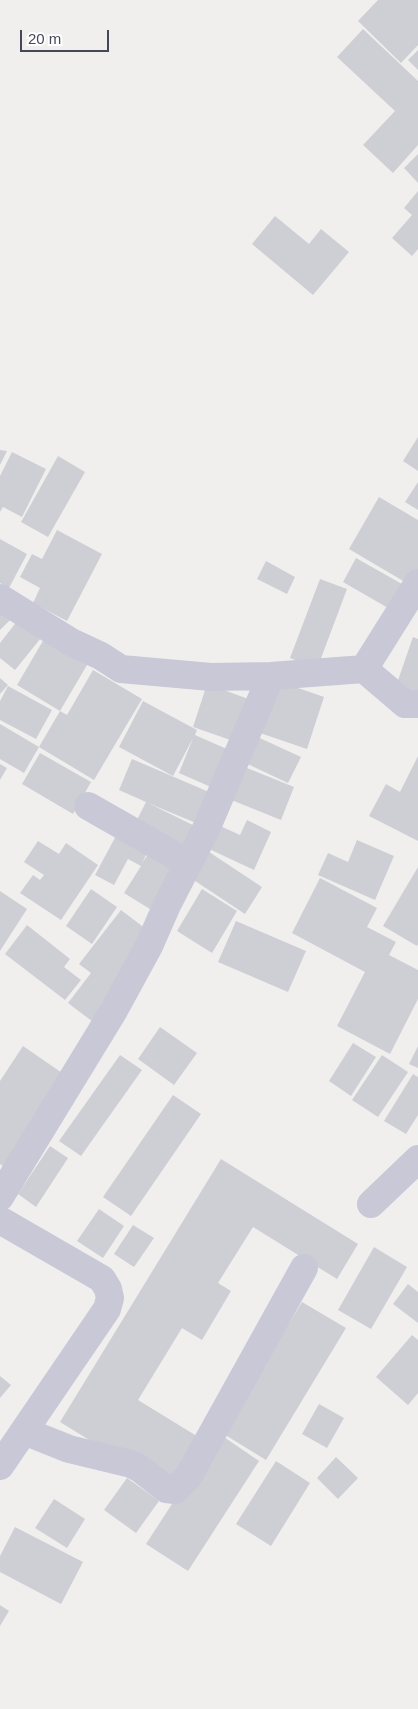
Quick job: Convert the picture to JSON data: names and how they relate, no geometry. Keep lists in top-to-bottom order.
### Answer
{
  "scale_bar": "20 m"
}
